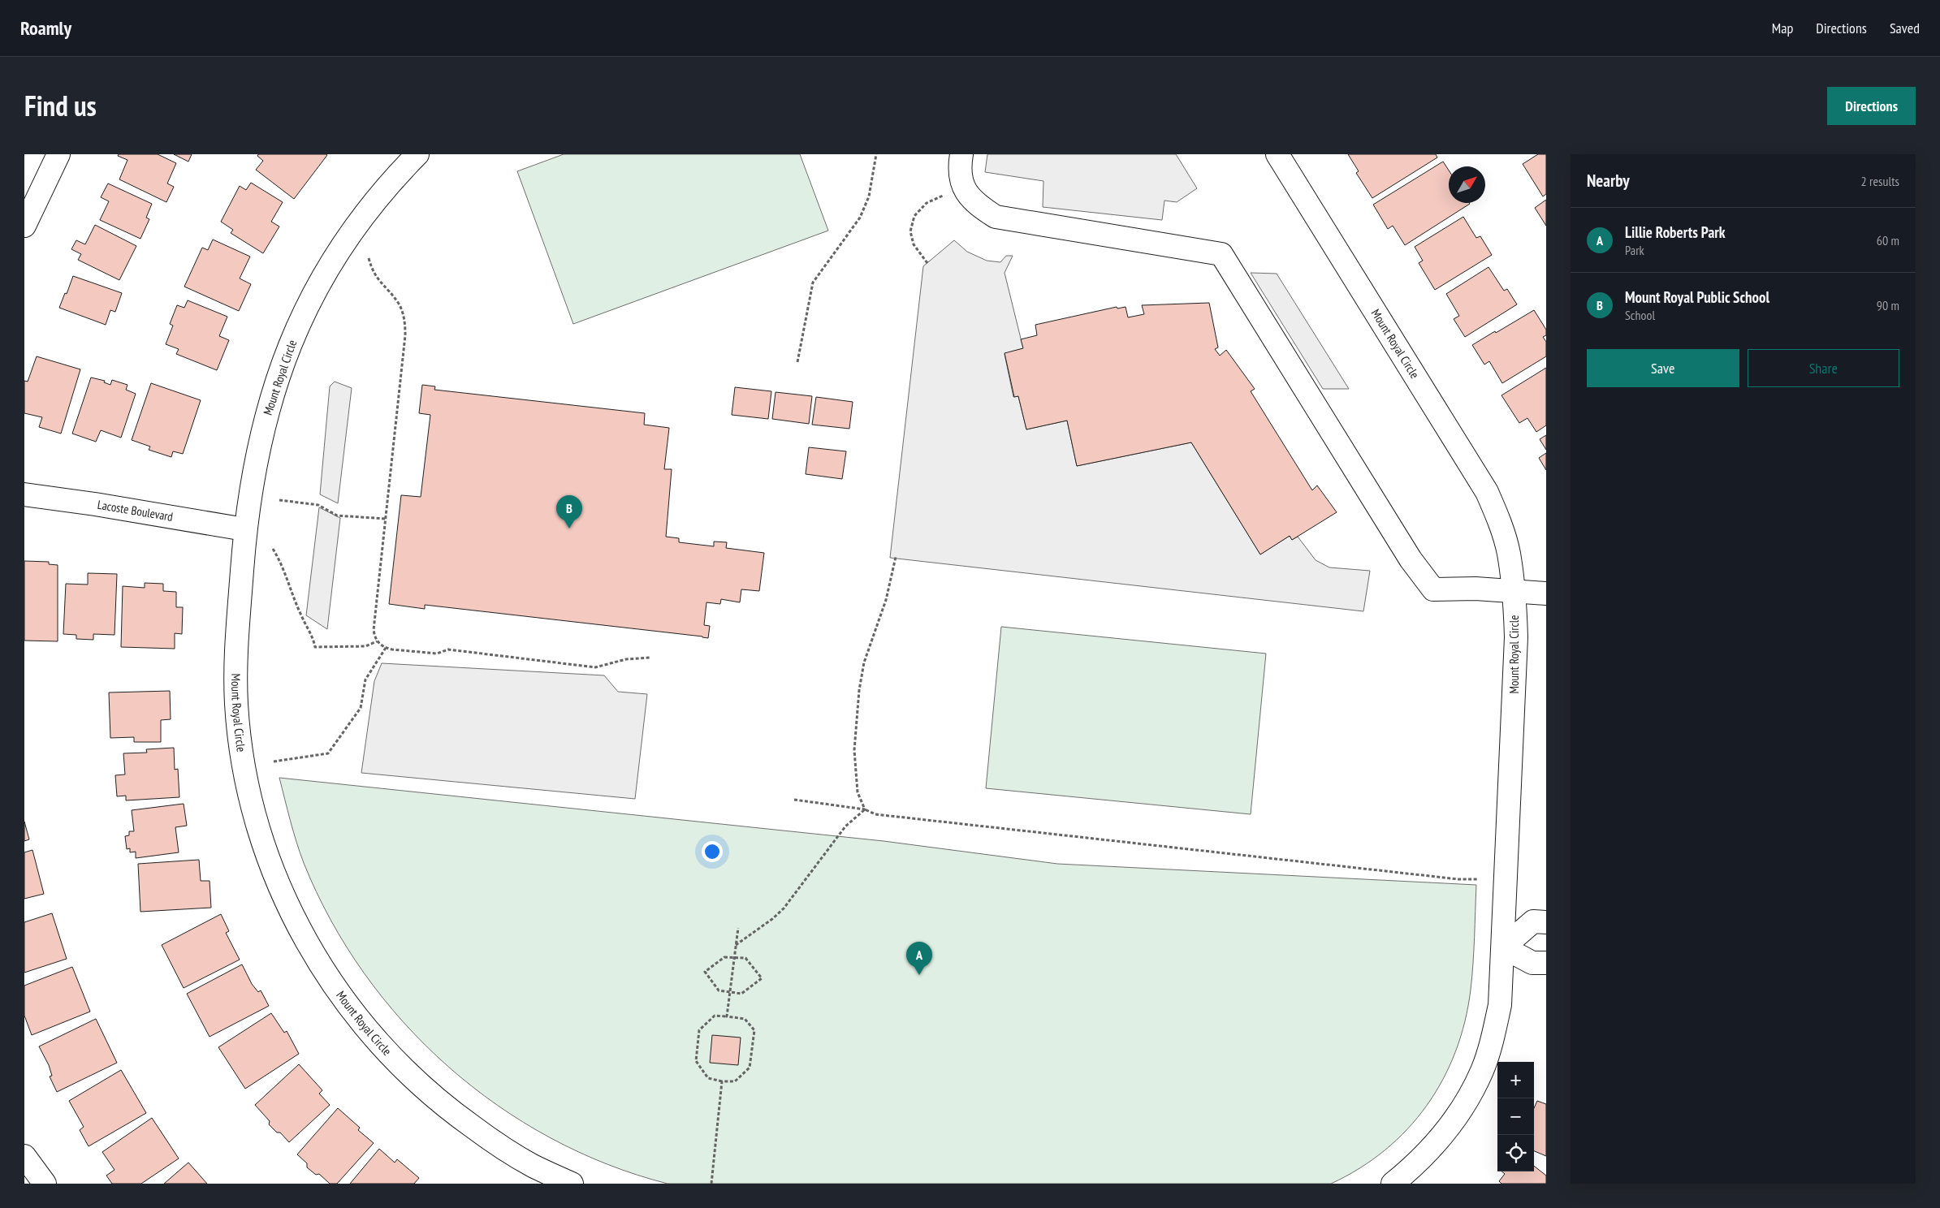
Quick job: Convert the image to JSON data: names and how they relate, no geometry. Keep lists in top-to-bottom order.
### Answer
{
  "streets": {
    "street": ["Mount Royal Circle", "Lacoste Boulevard"]
  },
  "crossings": [
    ["Mount Royal Circle", "Lacoste Boulevard"]
  ],
  "north": "top right",
  "page": {
    "header": "Roamly",
    "nav": ["Map", "Directions", "Saved"],
    "title": "Find us",
    "buttons": [
      "Directions",
      ["Save", "Share"]
    ],
    "heading": ["Nearby", "2 results"],
    "list": [
      {
        "mark": "A",
        "name": "Lillie Roberts Park",
        "note": "Park",
        "value": "60 m"
      },
      {
        "mark": "B",
        "name": "Mount Royal Public School",
        "note": "School",
        "value": "90 m"
      }
    ],
    "pins": ["B", "A"],
    "map_buttons": ["+", "−"]
  }
}
